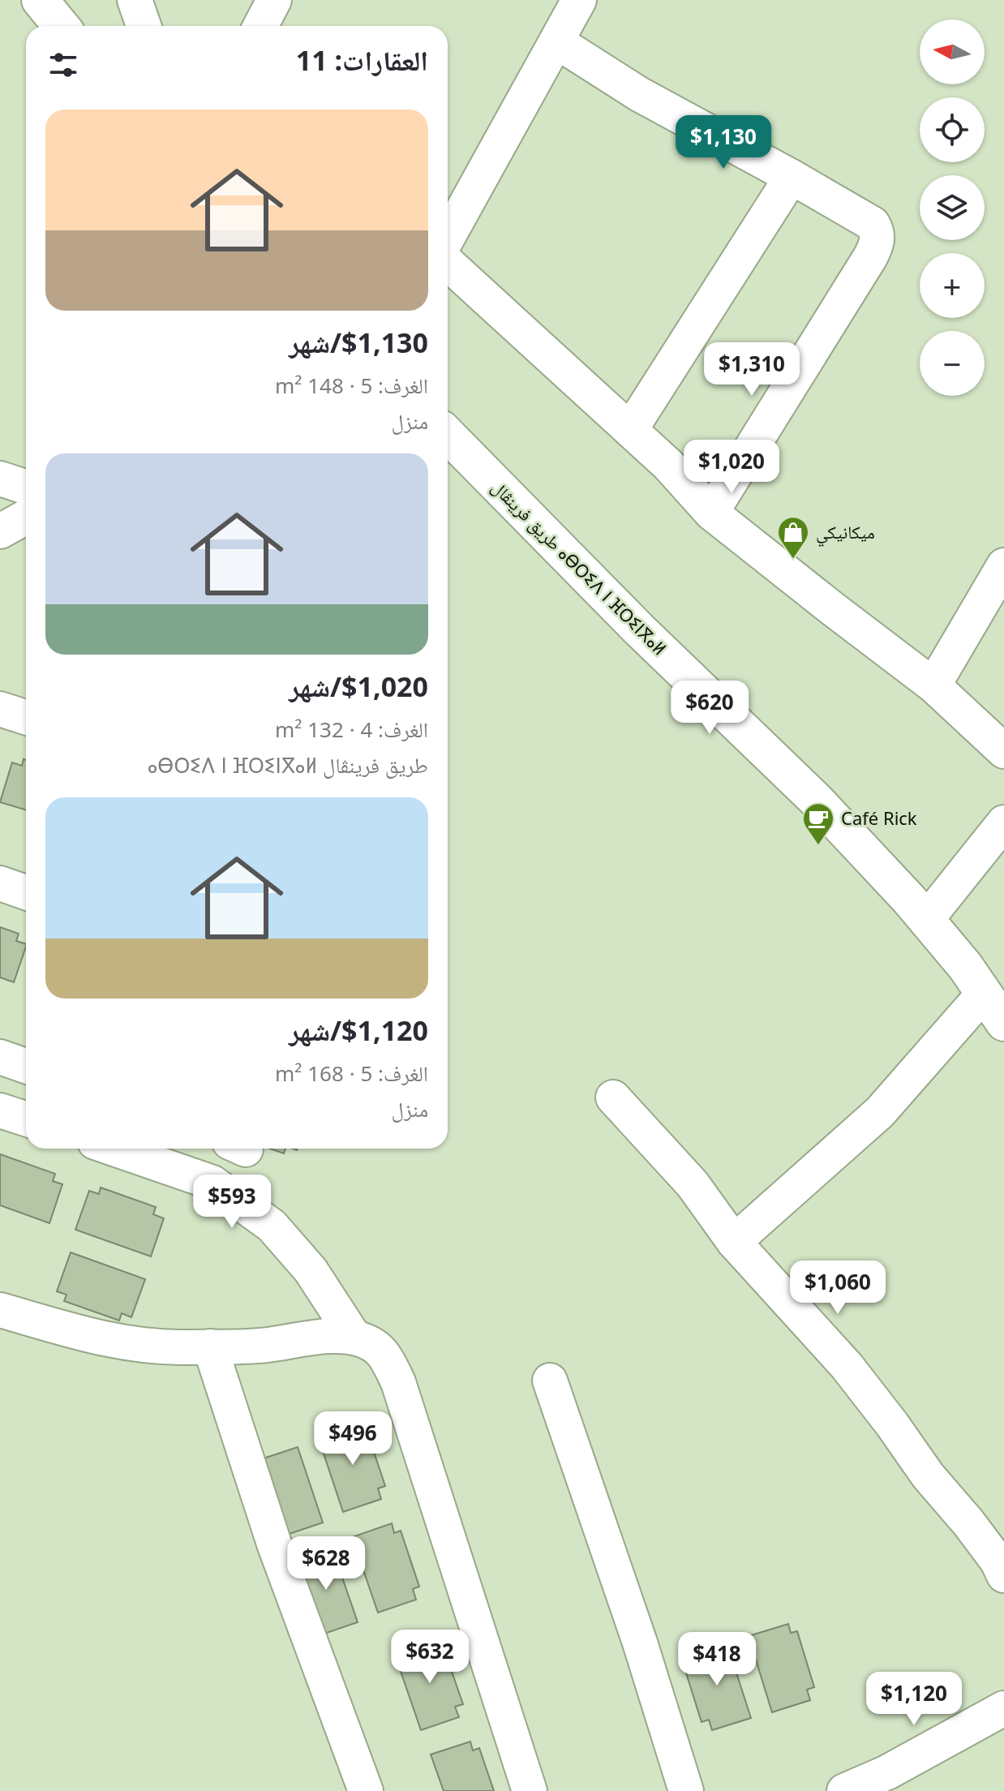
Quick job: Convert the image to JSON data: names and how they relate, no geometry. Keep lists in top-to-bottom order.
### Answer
{
  "streets": {
    "main road": ["طريق فرينڨال ⴰⴱⵔⵉⴷ ⵏ ⴼⵔⵉⵏⴳⴰⵍ"]
  },
  "places": {
    "shop": ["ميكانيكي"],
    "cafe": ["Café Rick"]
  },
  "north": "left",
  "page": {
    "map_buttons": ["+", "−"],
    "heading": "العقارات: 11",
    "list": [
      {
        "name": "$1,130/شهر",
        "note": "الغرف: 5 · 148 m² · منزل"
      },
      {
        "name": "$1,020/شهر",
        "note": "الغرف: 4 · 132 m² · طريق فرينڨال ⴰⴱⵔⵉⴷ ⵏ ⴼⵔⵉⵏⴳⴰⵍ"
      },
      {
        "name": "$1,120/شهر",
        "note": "الغرف: 5 · 168 m² · منزل"
      }
    ],
    "price": [
      "$1,130",
      "$1,310",
      "$1,020",
      "$620",
      "$593",
      "$1,060",
      "$496",
      "$628",
      "$632",
      "$418",
      "$1,120"
    ]
  }
}
